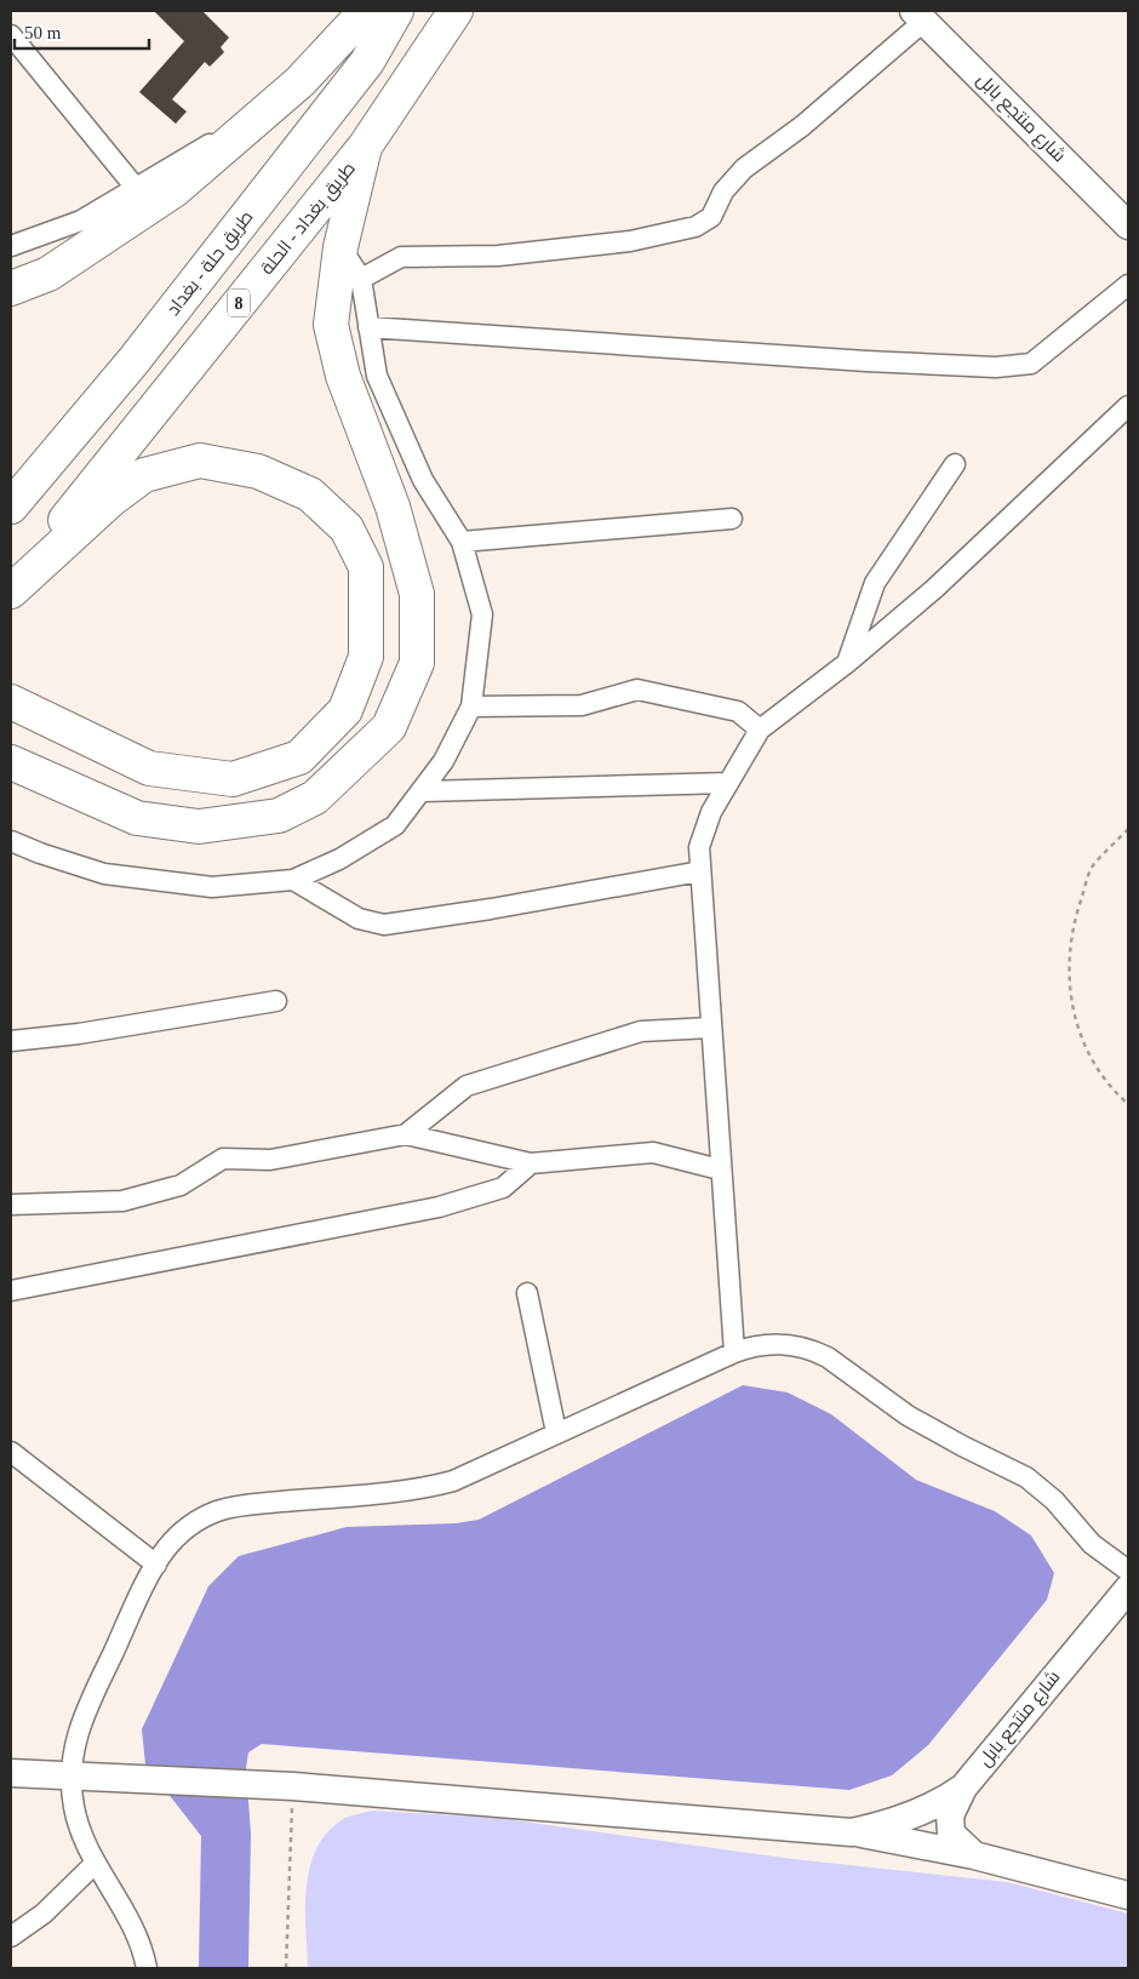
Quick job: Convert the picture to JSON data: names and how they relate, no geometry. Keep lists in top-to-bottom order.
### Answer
{
  "streets": {
    "highway": ["طريق بغداد - الحلة", "طريق حلة - بغداد", "8"],
    "street": ["شارع منتجع بابل"]
  },
  "scale_bar": "50 m"
}
